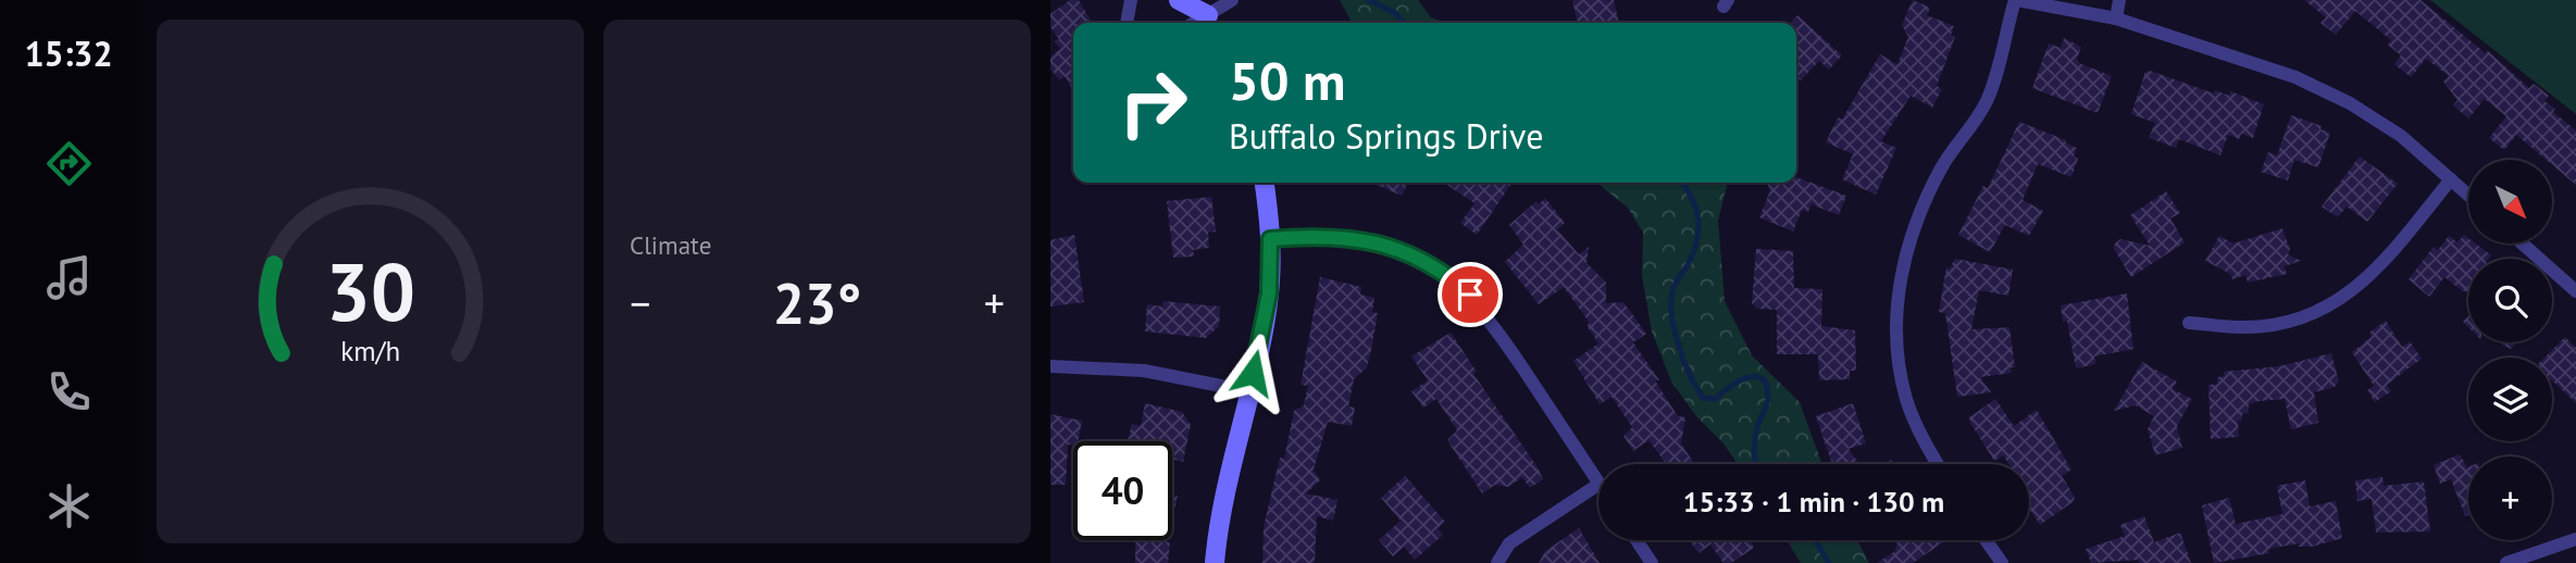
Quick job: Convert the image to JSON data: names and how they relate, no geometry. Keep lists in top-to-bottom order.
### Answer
{
  "north": "bottom right",
  "page": {
    "tabs": "15:32",
    "tile": "Climate",
    "turn": ["50 m", "Buffalo Springs Drive"],
    "map_buttons": "+",
    "heat": ["−", "23°", "+"],
    "limit": "40",
    "trip": "15:33 · 1 min · 130 m",
    "gauge": ["30", "km/h"]
  }
}
